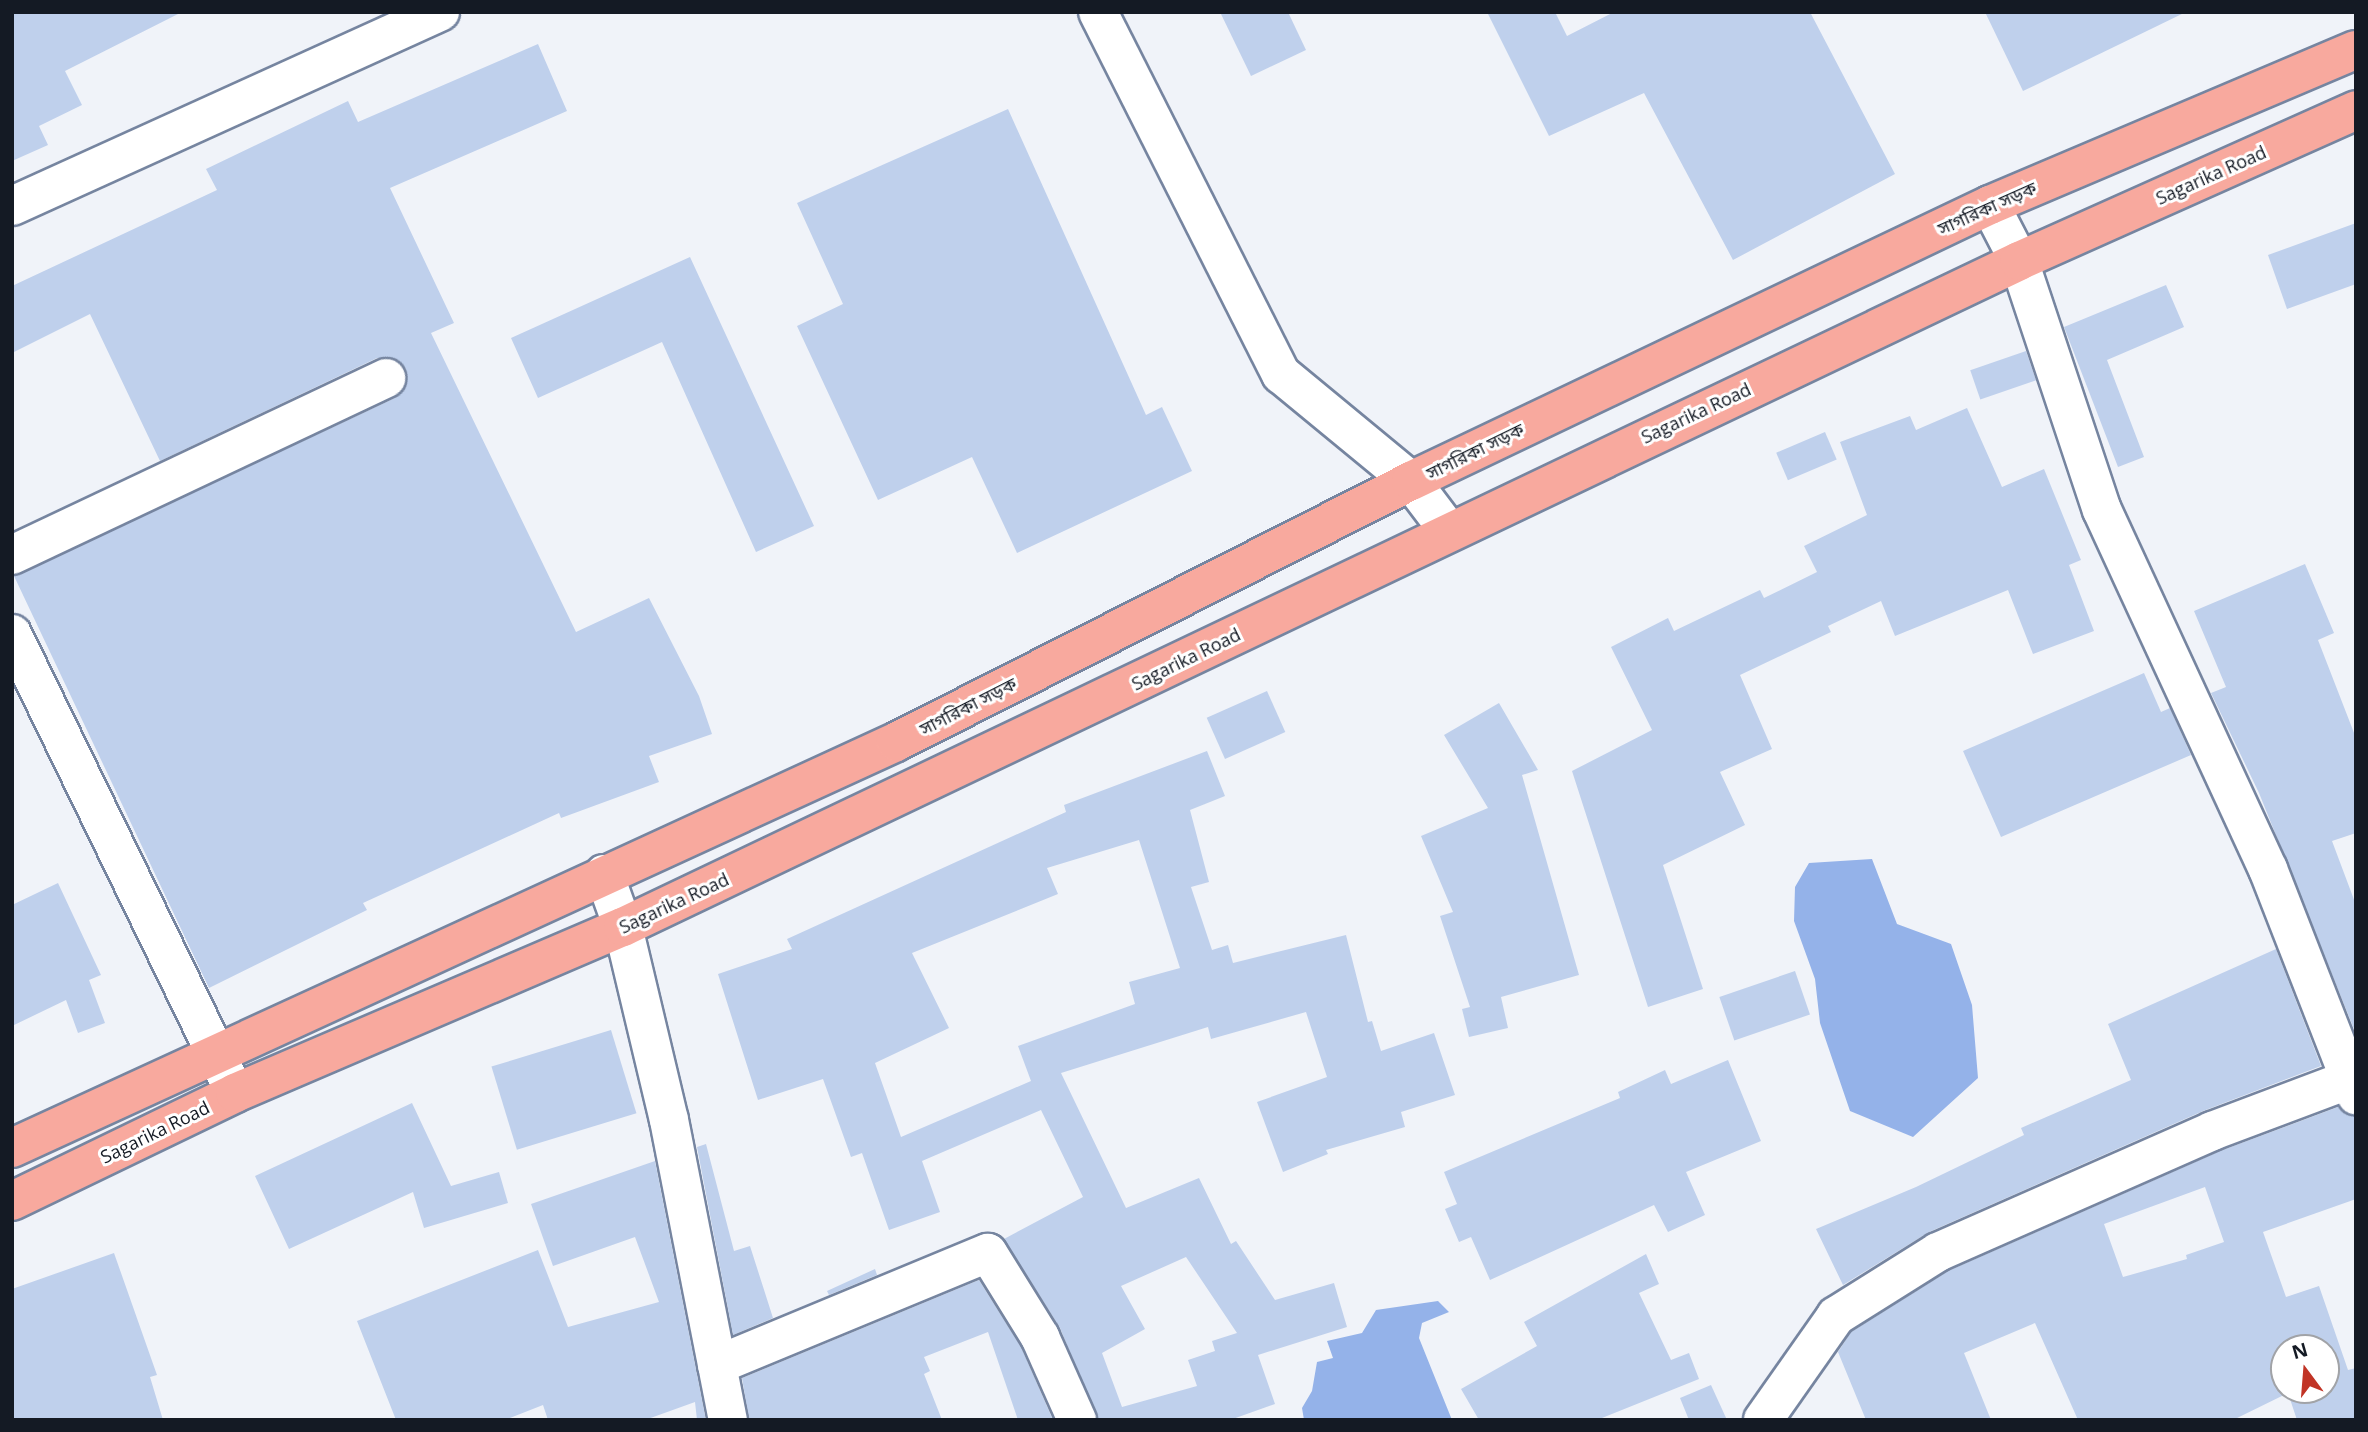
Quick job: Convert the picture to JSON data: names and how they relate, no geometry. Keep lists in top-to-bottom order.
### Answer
{
  "streets": {
    "main road": ["Sagarika Road", "সাগরিকা সড়ক"]
  },
  "north": "top"
}
